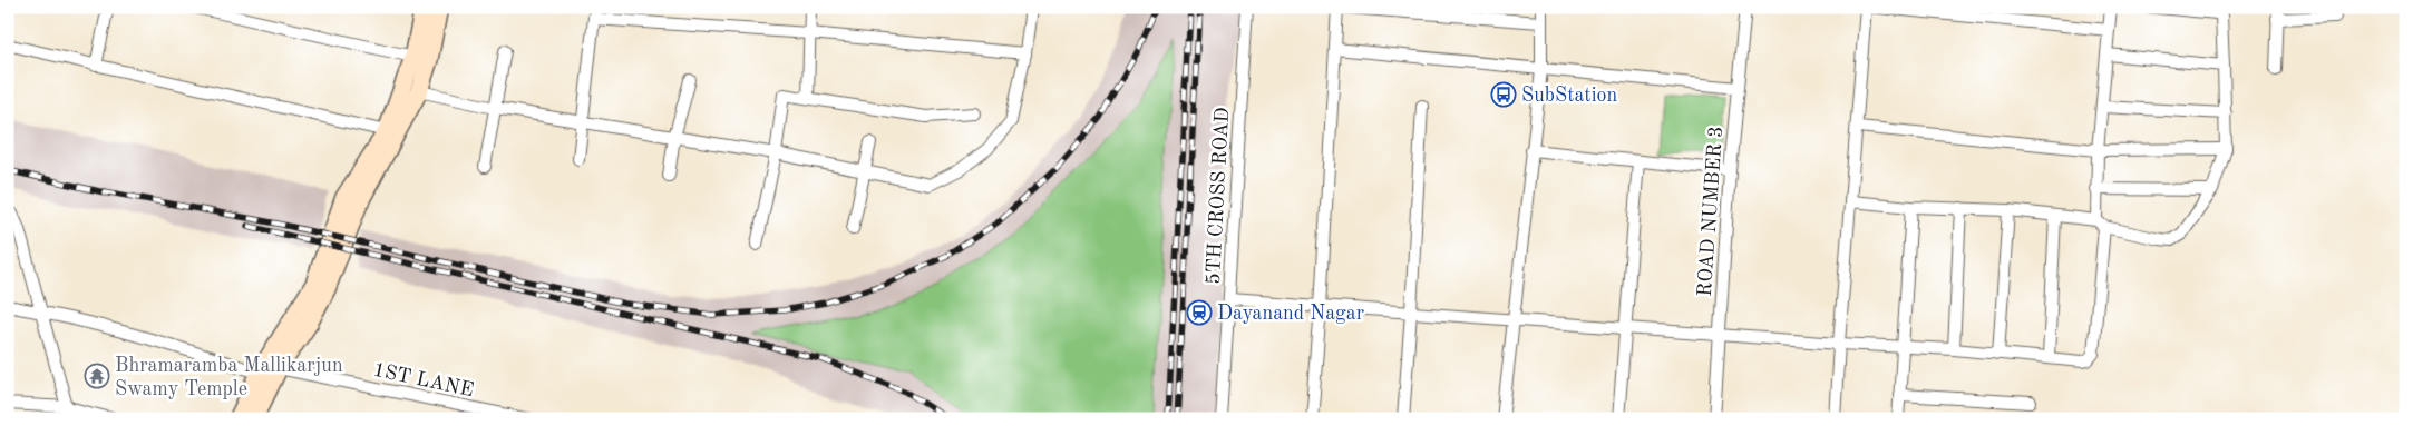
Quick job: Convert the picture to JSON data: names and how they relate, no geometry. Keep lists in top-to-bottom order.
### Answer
{
  "streets": {
    "street": ["5TH CROSS ROAD", "ROAD NUMBER 3", "1ST LANE"]
  },
  "places": {
    "bus stop": ["SubStation"],
    "station": ["Dayanand Nagar"],
    "temple": ["Bhramaramba Mallikarjun Swamy Temple"]
  }
}
